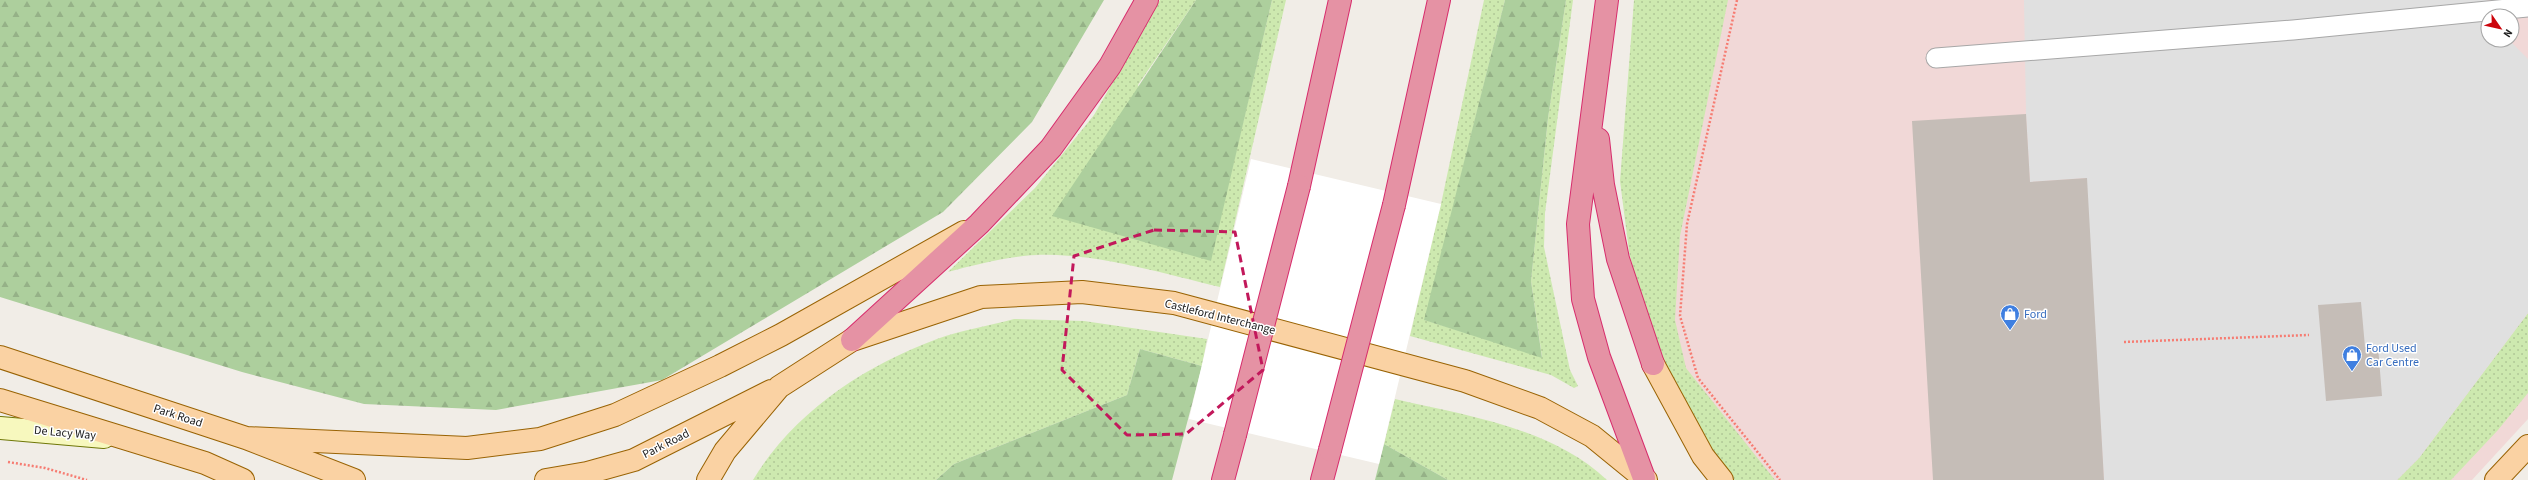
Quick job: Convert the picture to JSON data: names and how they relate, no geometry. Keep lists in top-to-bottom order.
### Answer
{
  "streets": {
    "main road": ["Castleford Interchange", "Park Road"],
    "street": ["De Lacy Way"]
  },
  "crossings": [
    ["Castleford Interchange", "Park Road"]
  ],
  "places": {
    "shop": ["Ford", "Ford Used Car Centre"]
  },
  "north": "bottom right"
}
